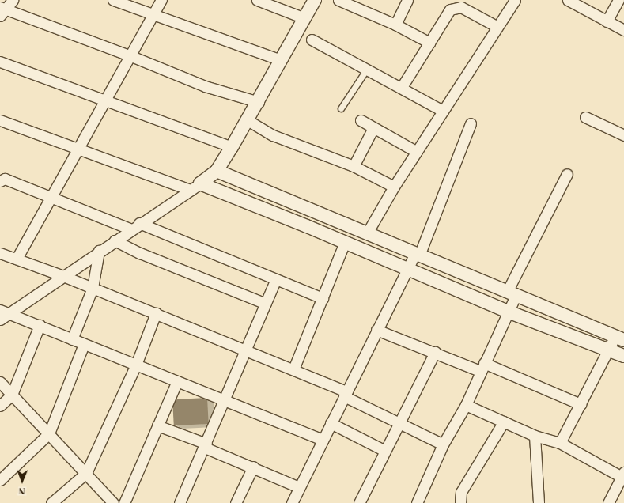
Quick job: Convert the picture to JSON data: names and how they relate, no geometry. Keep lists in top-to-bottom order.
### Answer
{
  "north": "bottom"
}
